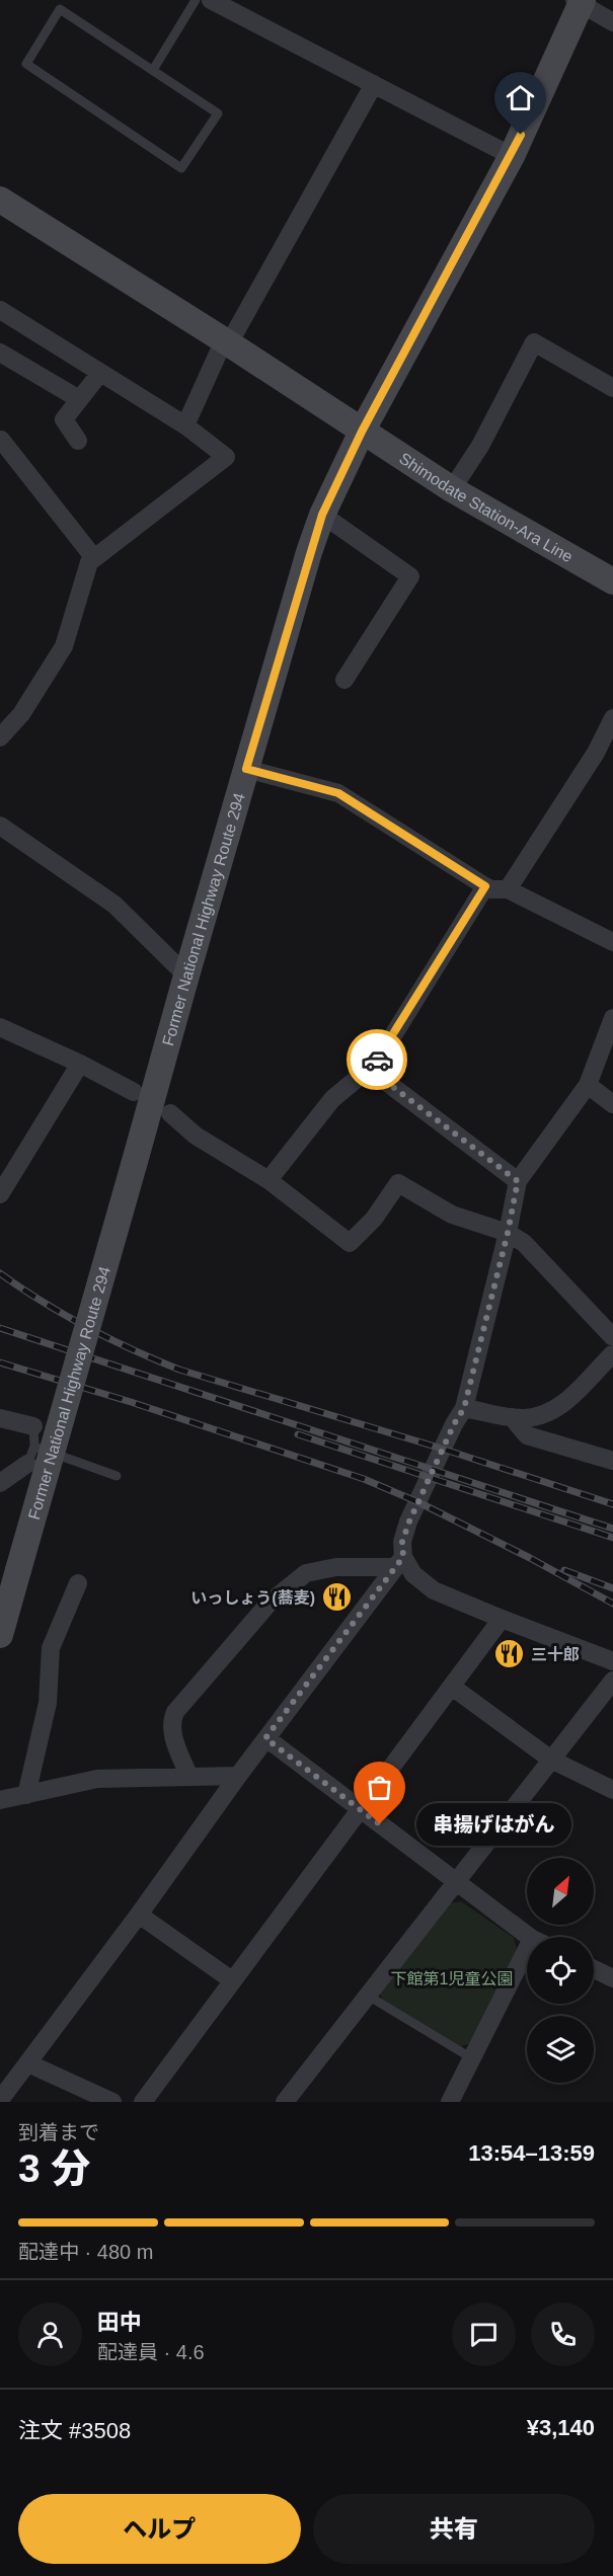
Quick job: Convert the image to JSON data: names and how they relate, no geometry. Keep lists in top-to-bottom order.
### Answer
{
  "streets": {
    "street": ["Shimodate Station-Ara Line", "Former National Highway Route 294"]
  },
  "crossings": [
    ["Shimodate Station-Ara Line", "Former National Highway Route 294"]
  ],
  "parks": ["下館第1児童公園"],
  "places": {
    "restaurant": ["いっしょう(蕎麦)", "三十郎"],
    "other": ["串揚げはがん"]
  },
  "north": "top right",
  "page": {
    "bubble": "串揚げはがん",
    "heading": ["3 分", "到着まで", "13:54–13:59"],
    "panel": [
      "田中",
      "配達員 · 4.6",
      "注文 #3508",
      "¥3,140"
    ],
    "bar": "配達中 · 480 m",
    "buttons": ["ヘルプ", "共有"]
  }
}
